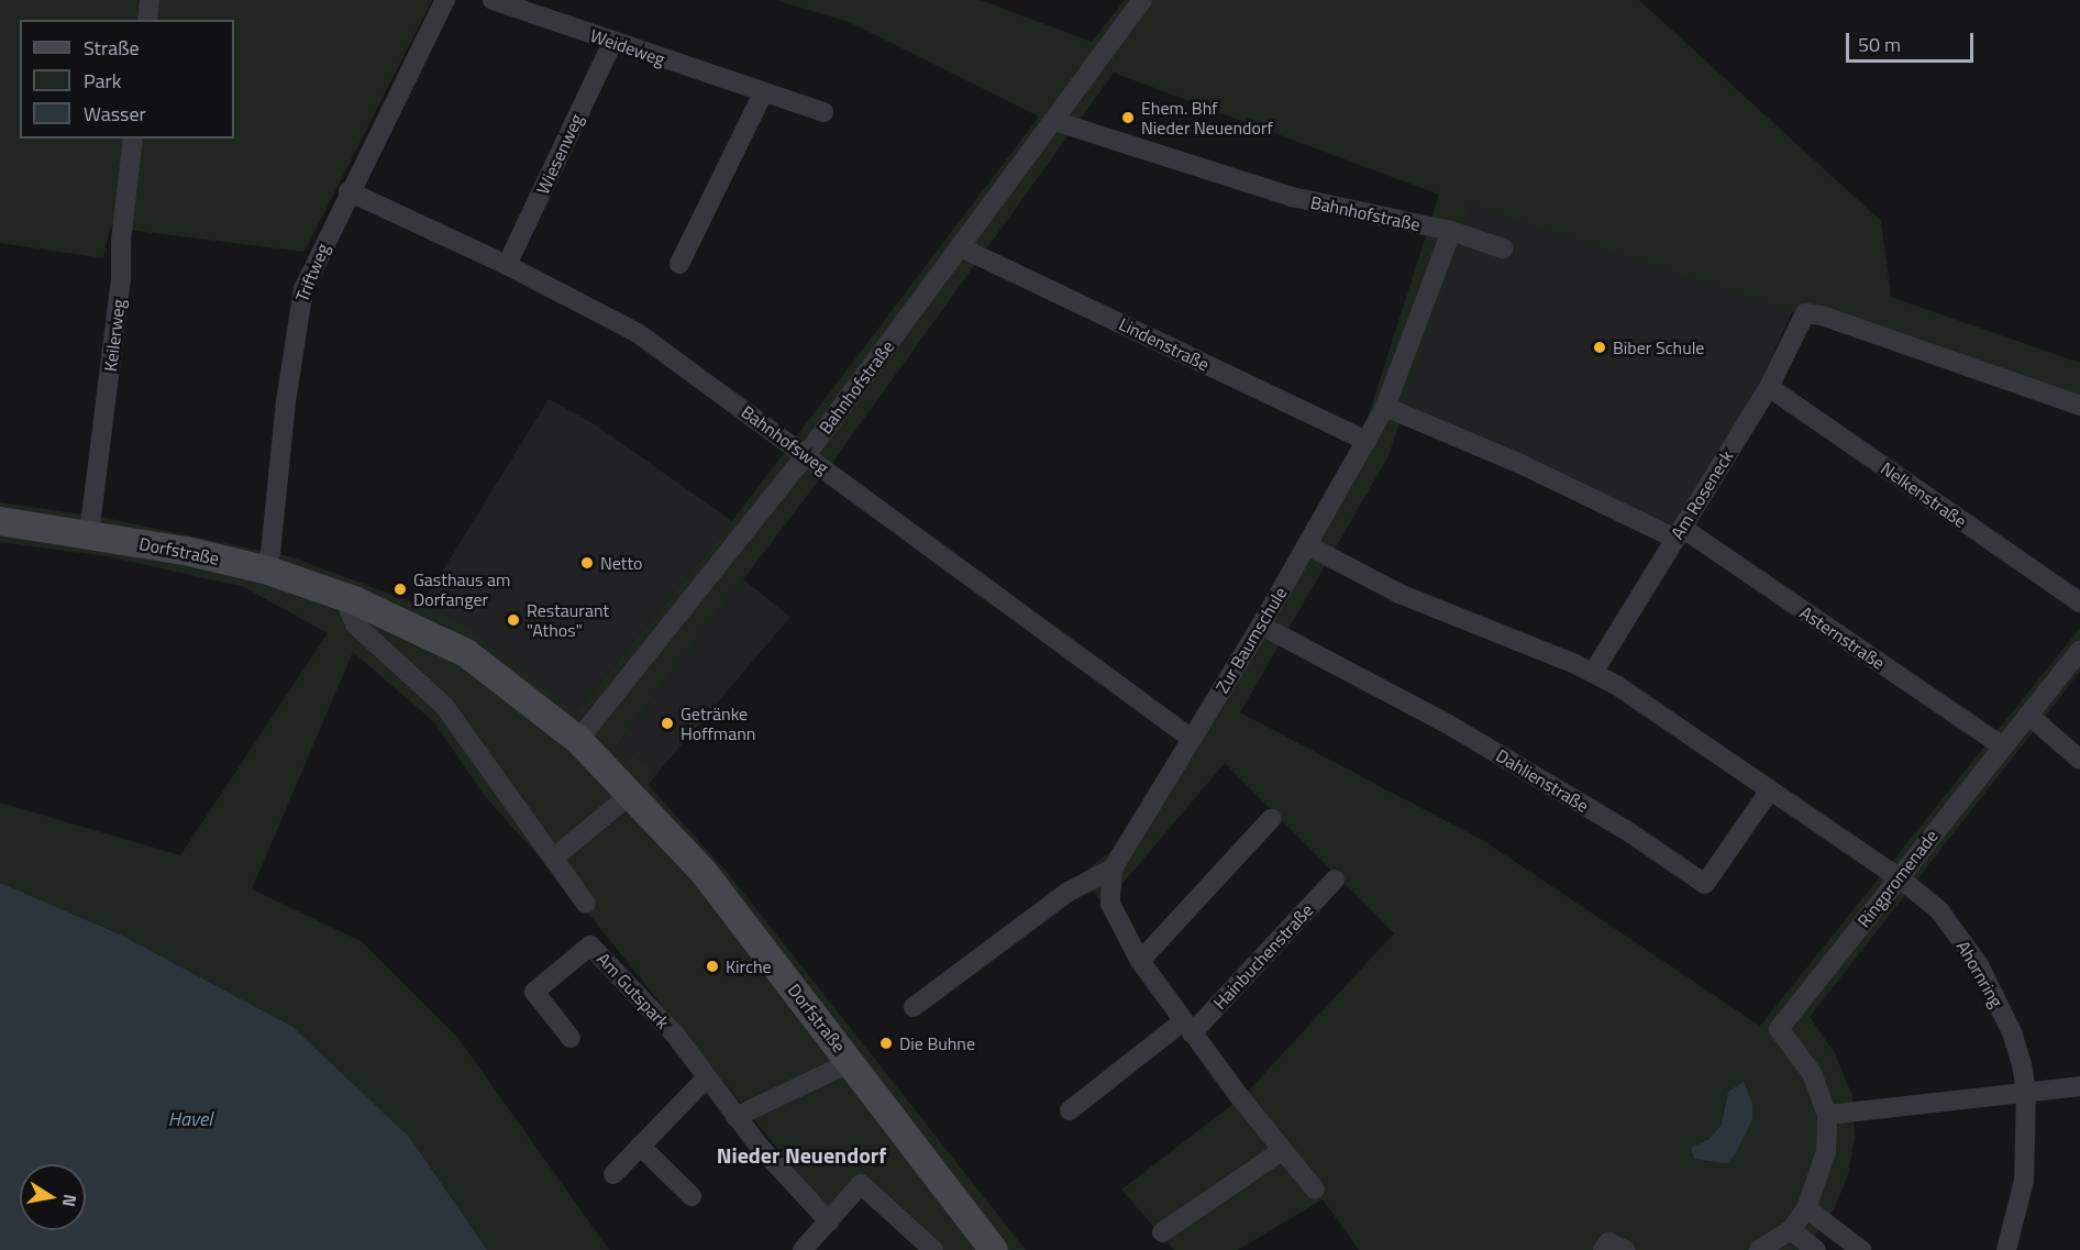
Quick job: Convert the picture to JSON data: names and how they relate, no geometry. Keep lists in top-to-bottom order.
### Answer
{
  "streets": {
    "main road": ["Dorfstraße"],
    "street": [
      "Weideweg",
      "Wiesenweg",
      "Bahnhofstraße",
      "Triftweg",
      "Keilerweg",
      "Lindenstraße",
      "Bahnhofsweg",
      "Am Roseneck",
      "Nelkenstraße",
      "Asternstraße",
      "Zur Baumschule",
      "Dahlienstraße",
      "Ringpromenade",
      "Hainbuchenstraße",
      "Ahornring",
      "Am Gutspark"
    ]
  },
  "crossings": [
    ["Weideweg", "Wiesenweg"],
    ["Wiesenweg", "Bahnhofsweg"],
    ["Bahnhofstraße", "Lindenstraße"],
    ["Bahnhofstraße", "Bahnhofsweg"],
    ["Bahnhofstraße", "Dorfstraße"],
    ["Bahnhofstraße", "Zur Baumschule"],
    ["Triftweg", "Bahnhofsweg"],
    ["Triftweg", "Dorfstraße"],
    ["Keilerweg", "Dorfstraße"],
    ["Lindenstraße", "Zur Baumschule"],
    ["Bahnhofsweg", "Zur Baumschule"],
    ["Am Roseneck", "Nelkenstraße"],
    ["Am Roseneck", "Asternstraße"],
    ["Asternstraße", "Ringpromenade"],
    ["Ringpromenade", "Ahornring"]
  ],
  "districts": ["Nieder Neuendorf"],
  "water": ["Havel"],
  "places": [
    "Ehem. Bhf Nieder Neuendorf",
    "Biber Schule",
    "Netto",
    "Gasthaus am Dorfanger",
    "Restaurant \"Athos\"",
    "Getränke Hoffmann",
    "Kirche",
    "Die Buhne"
  ],
  "legend": ["Straße", "Park", "Wasser"],
  "scale_bar": "50 m",
  "north": "right"
}
